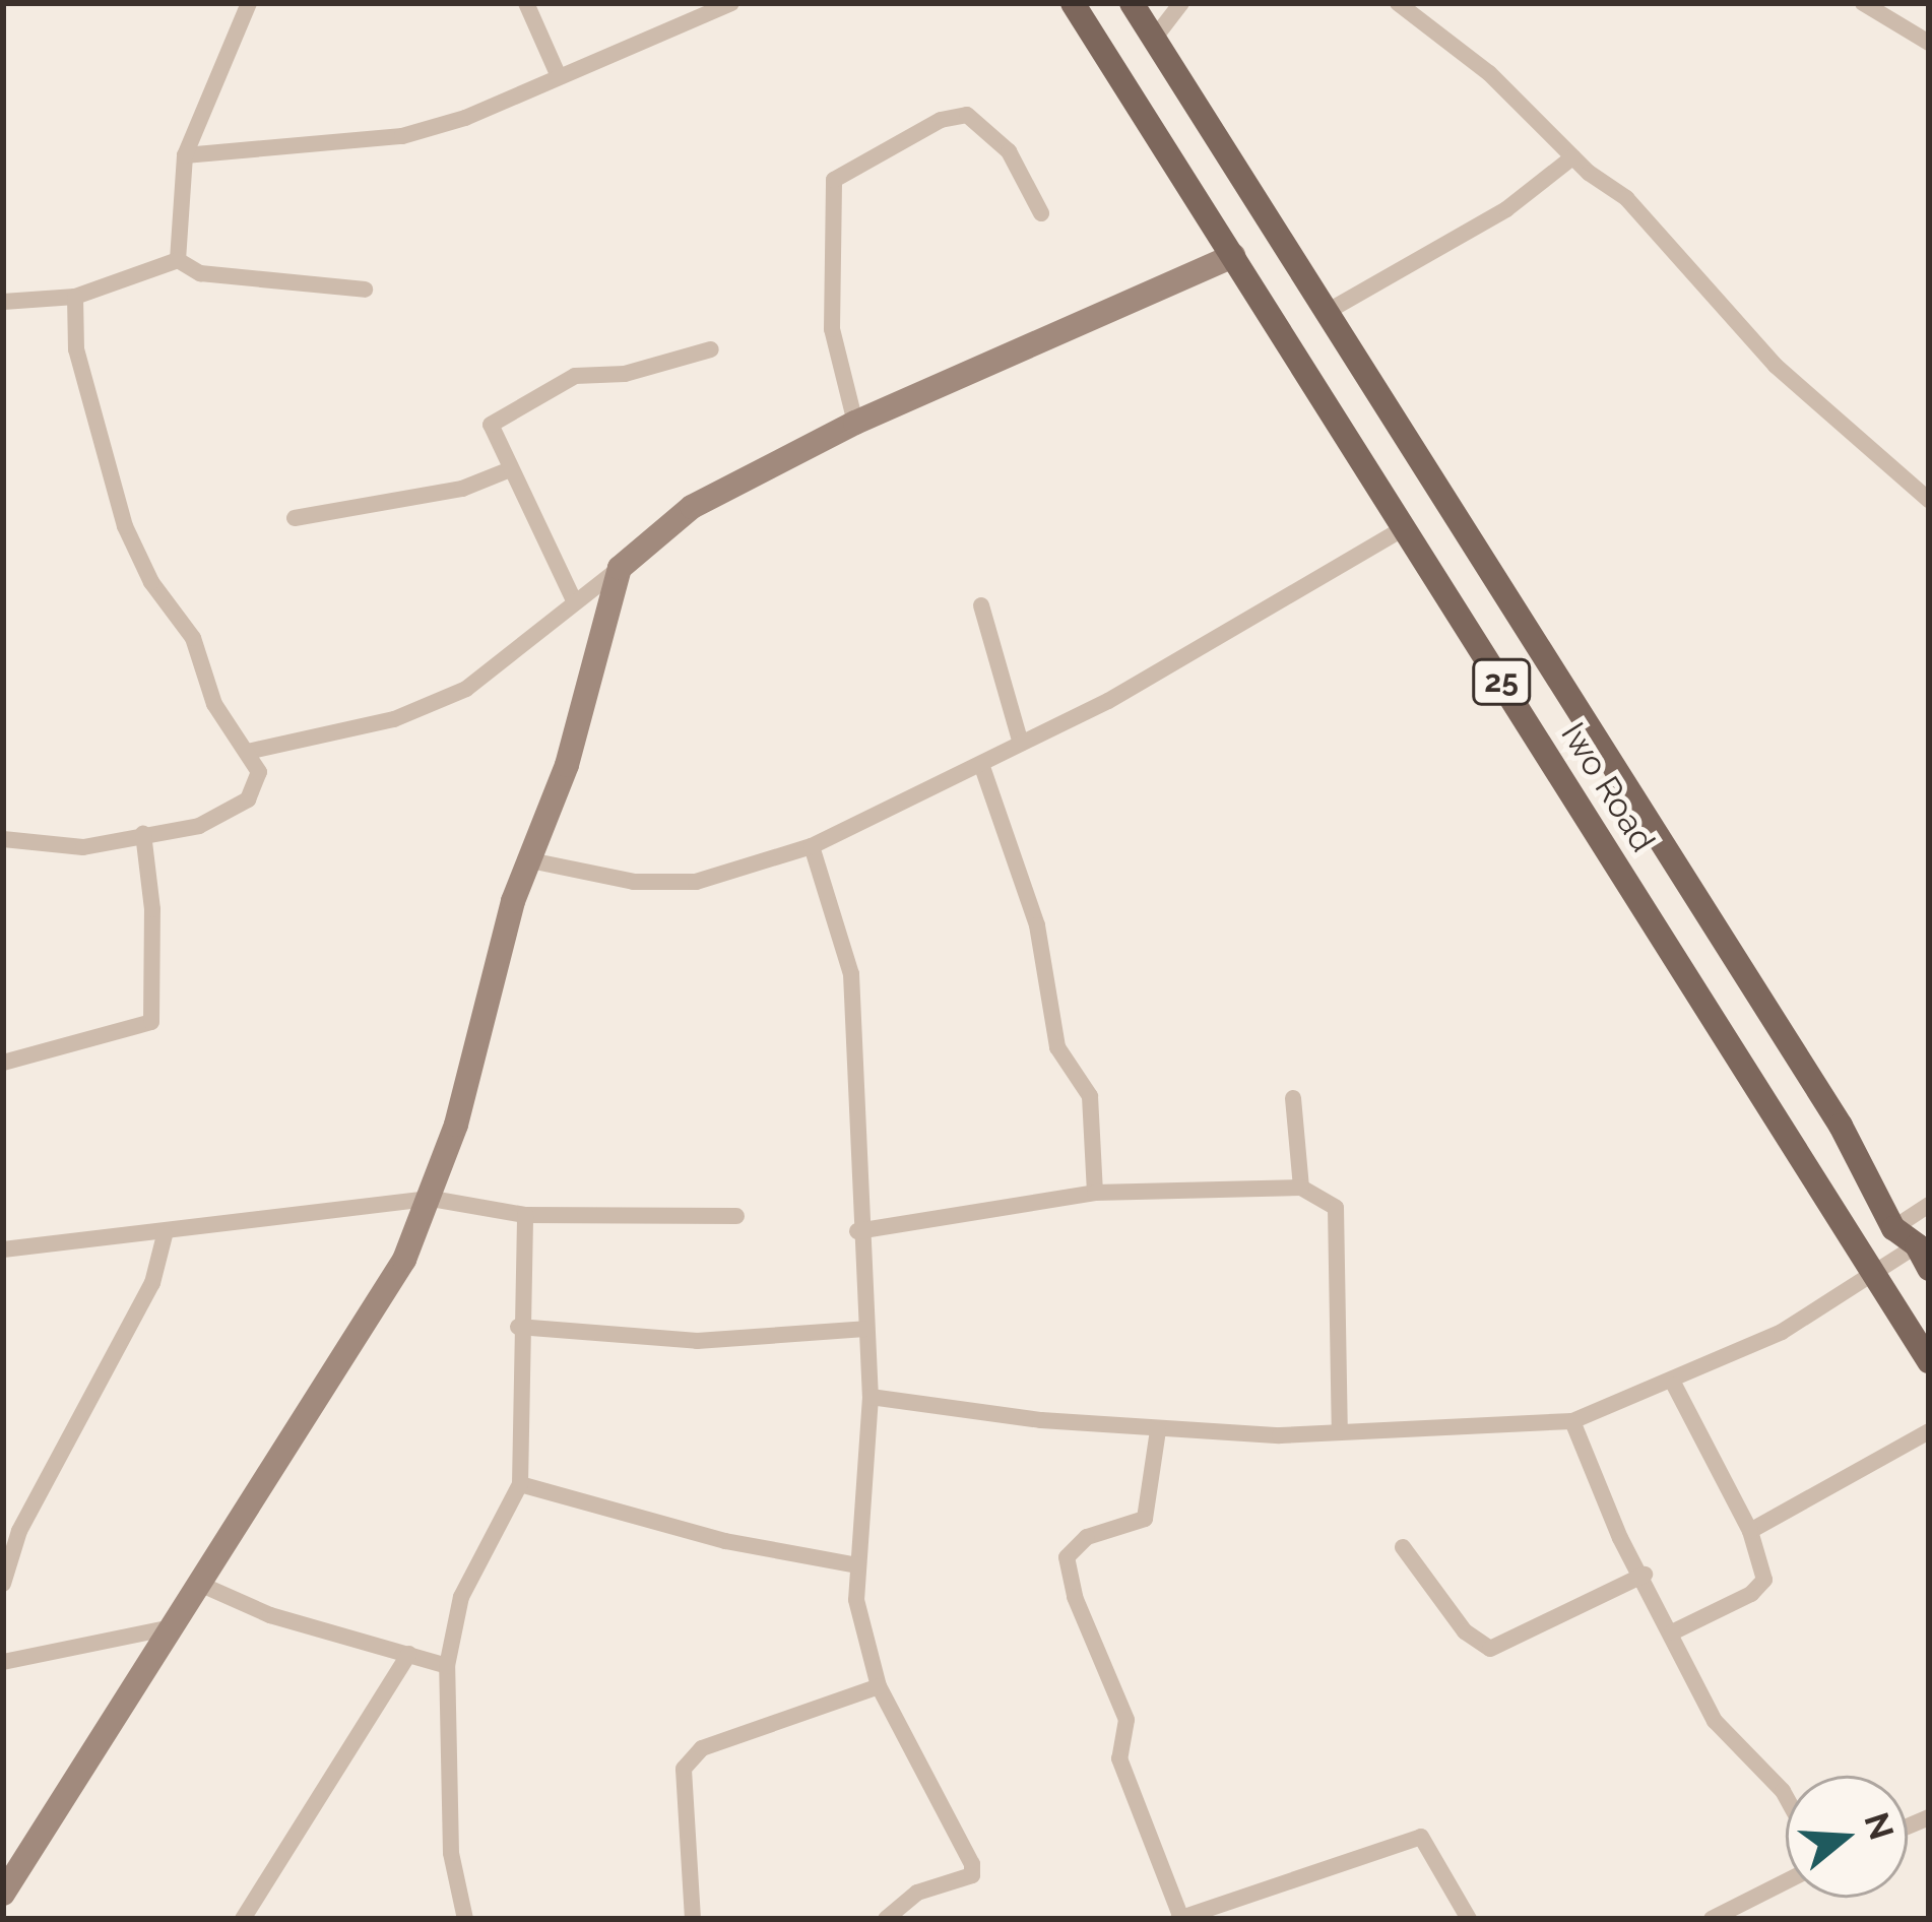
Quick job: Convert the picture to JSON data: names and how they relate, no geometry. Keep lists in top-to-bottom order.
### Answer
{
  "streets": {
    "main road": ["25", "Iwo Road"]
  },
  "north": "right"
}
